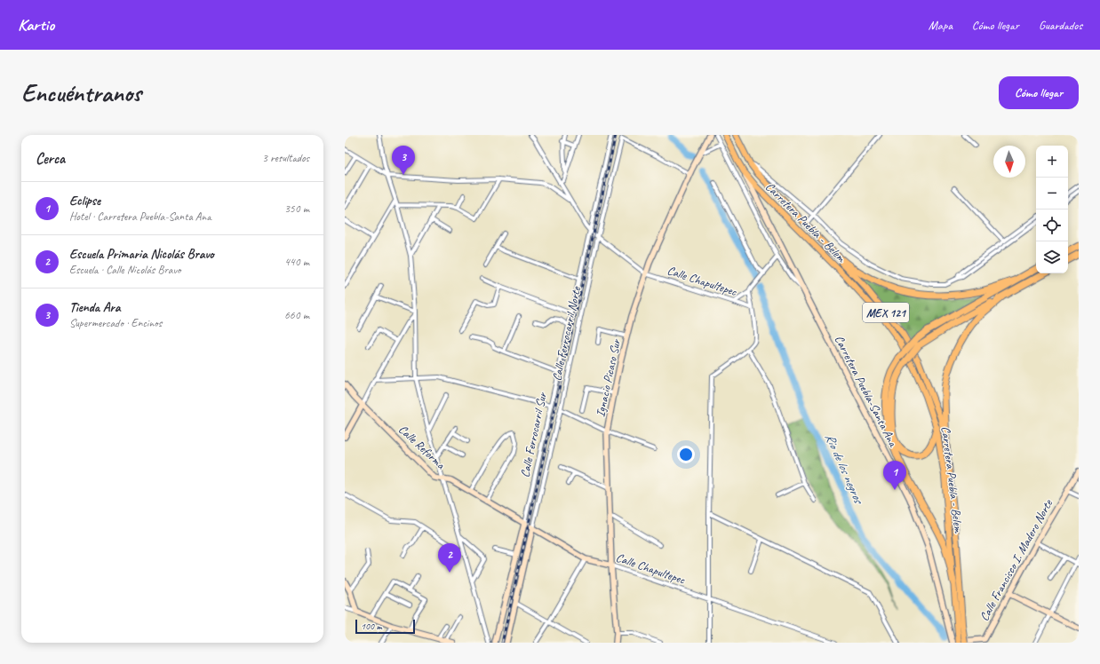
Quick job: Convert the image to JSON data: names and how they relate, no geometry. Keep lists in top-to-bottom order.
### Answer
{
  "streets": {
    "main road": [
      "Carretera Puebla - Belem",
      "Calle Chapultepec",
      "MEX 121",
      "Calle Ferrocarril Norte",
      "Ignacio Picaso Sur",
      "Carretera Puebla-Santa Ana",
      "Calle Ferrocarril Sur",
      "Calle Reforma",
      "Calle Francisco I. Madero Norte"
    ]
  },
  "crossings": [
    ["Carretera Puebla - Belem", "Carretera Puebla-Santa Ana"],
    ["Carretera Puebla - Belem", "Calle Francisco I. Madero Norte"],
    ["Calle Chapultepec", "Calle Ferrocarril Norte"],
    ["Calle Chapultepec", "Ignacio Picaso Sur"],
    ["Calle Chapultepec", "Calle Ferrocarril Sur"],
    ["Calle Chapultepec", "Calle Reforma"],
    ["Calle Ferrocarril Norte", "Ignacio Picaso Sur"],
    ["Calle Ferrocarril Norte", "Calle Reforma"],
    ["Carretera Puebla-Santa Ana", "Calle Francisco I. Madero Norte"],
    ["Calle Ferrocarril Sur", "Calle Reforma"]
  ],
  "water": ["Rio de los negros"],
  "scale_bar": "100 m",
  "north": "bottom",
  "page": {
    "header": "Kartio",
    "nav": ["Mapa", "Cómo llegar", "Guardados"],
    "buttons": "Cómo llegar",
    "title": "Encuéntranos",
    "heading": ["Cerca", "3 resultados"],
    "map_buttons": ["+", "−"],
    "pins": ["3", "1", "2"],
    "list": [
      {
        "mark": "1",
        "name": "Eclipse",
        "note": "Hotel · Carretera Puebla-Santa Ana",
        "value": "350 m"
      },
      {
        "mark": "2",
        "name": "Escuela Primaria Nicolás Bravo",
        "note": "Escuela · Calle Nicolás Bravo",
        "value": "440 m"
      },
      {
        "mark": "3",
        "name": "Tienda Ara",
        "note": "Supermercado · Encinos",
        "value": "660 m"
      }
    ],
    "scale": "100 m"
  }
}
